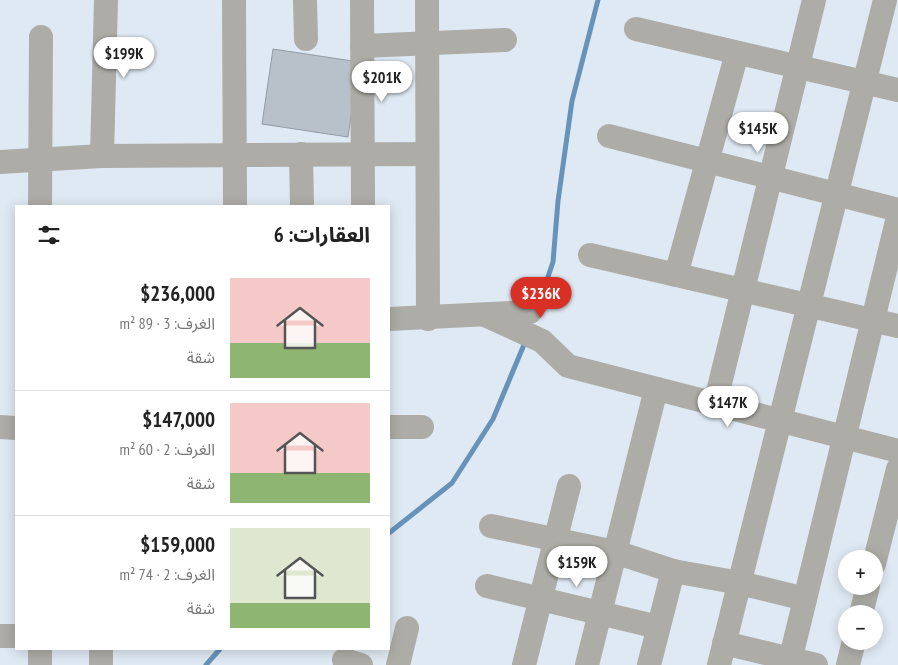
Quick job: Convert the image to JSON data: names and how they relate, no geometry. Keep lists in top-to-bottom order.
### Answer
{
  "page": {
    "price": [
      "$199K",
      "$201K",
      "$145K",
      "$236K",
      "$147K",
      "$159K"
    ],
    "heading": "العقارات: 6",
    "list": [
      {
        "name": "$236,000",
        "note": "الغرف: 3 · 89 m² · شقة"
      },
      {
        "name": "$147,000",
        "note": "الغرف: 2 · 60 m² · شقة"
      },
      {
        "name": "$159,000",
        "note": "الغرف: 2 · 74 m² · شقة"
      }
    ],
    "map_buttons": ["+", "−"]
  }
}
